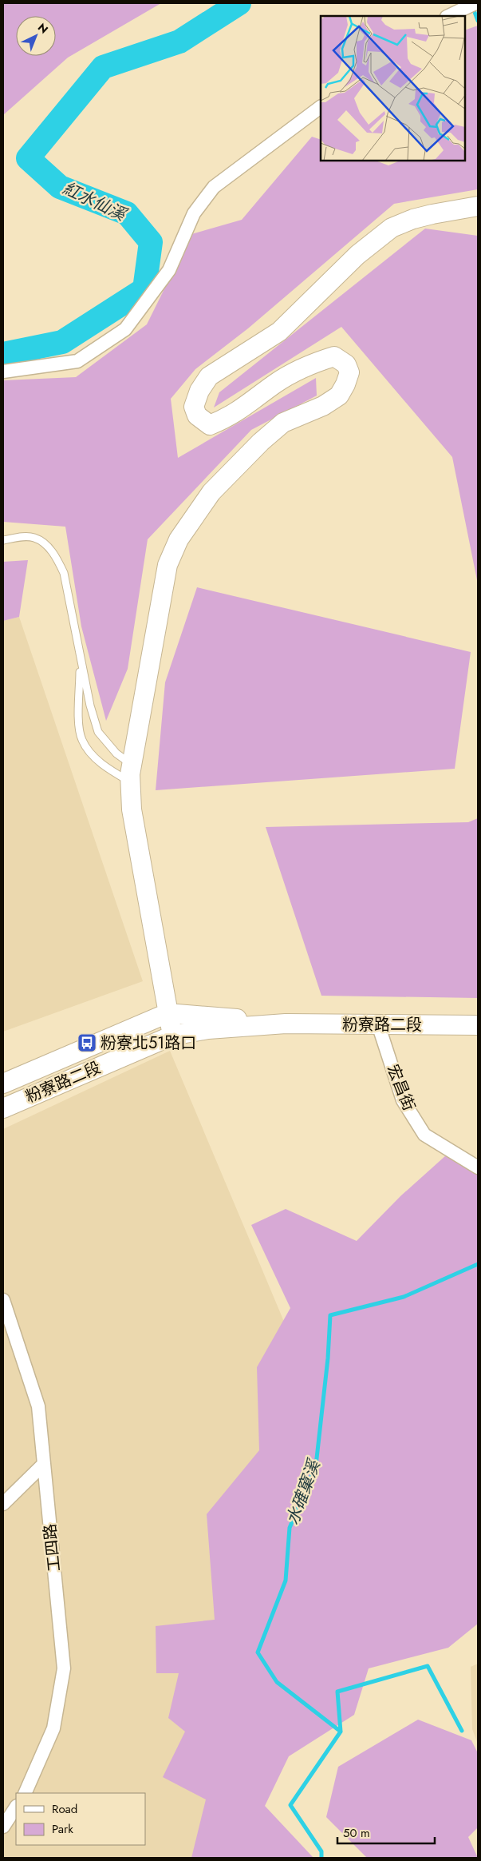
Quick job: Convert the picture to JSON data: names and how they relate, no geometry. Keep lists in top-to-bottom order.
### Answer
{
  "streets": {
    "street": ["粉寮路二段", "宏昌街", "工四路"]
  },
  "crossings": [
    ["粉寮路二段", "宏昌街"]
  ],
  "water": ["紅水仙溪", "水確窠溪"],
  "places": {
    "bus stop": ["粉寮北51路口"]
  },
  "legend": ["Road", "Park"],
  "scale_bar": "50 m",
  "north": "top right"
}
